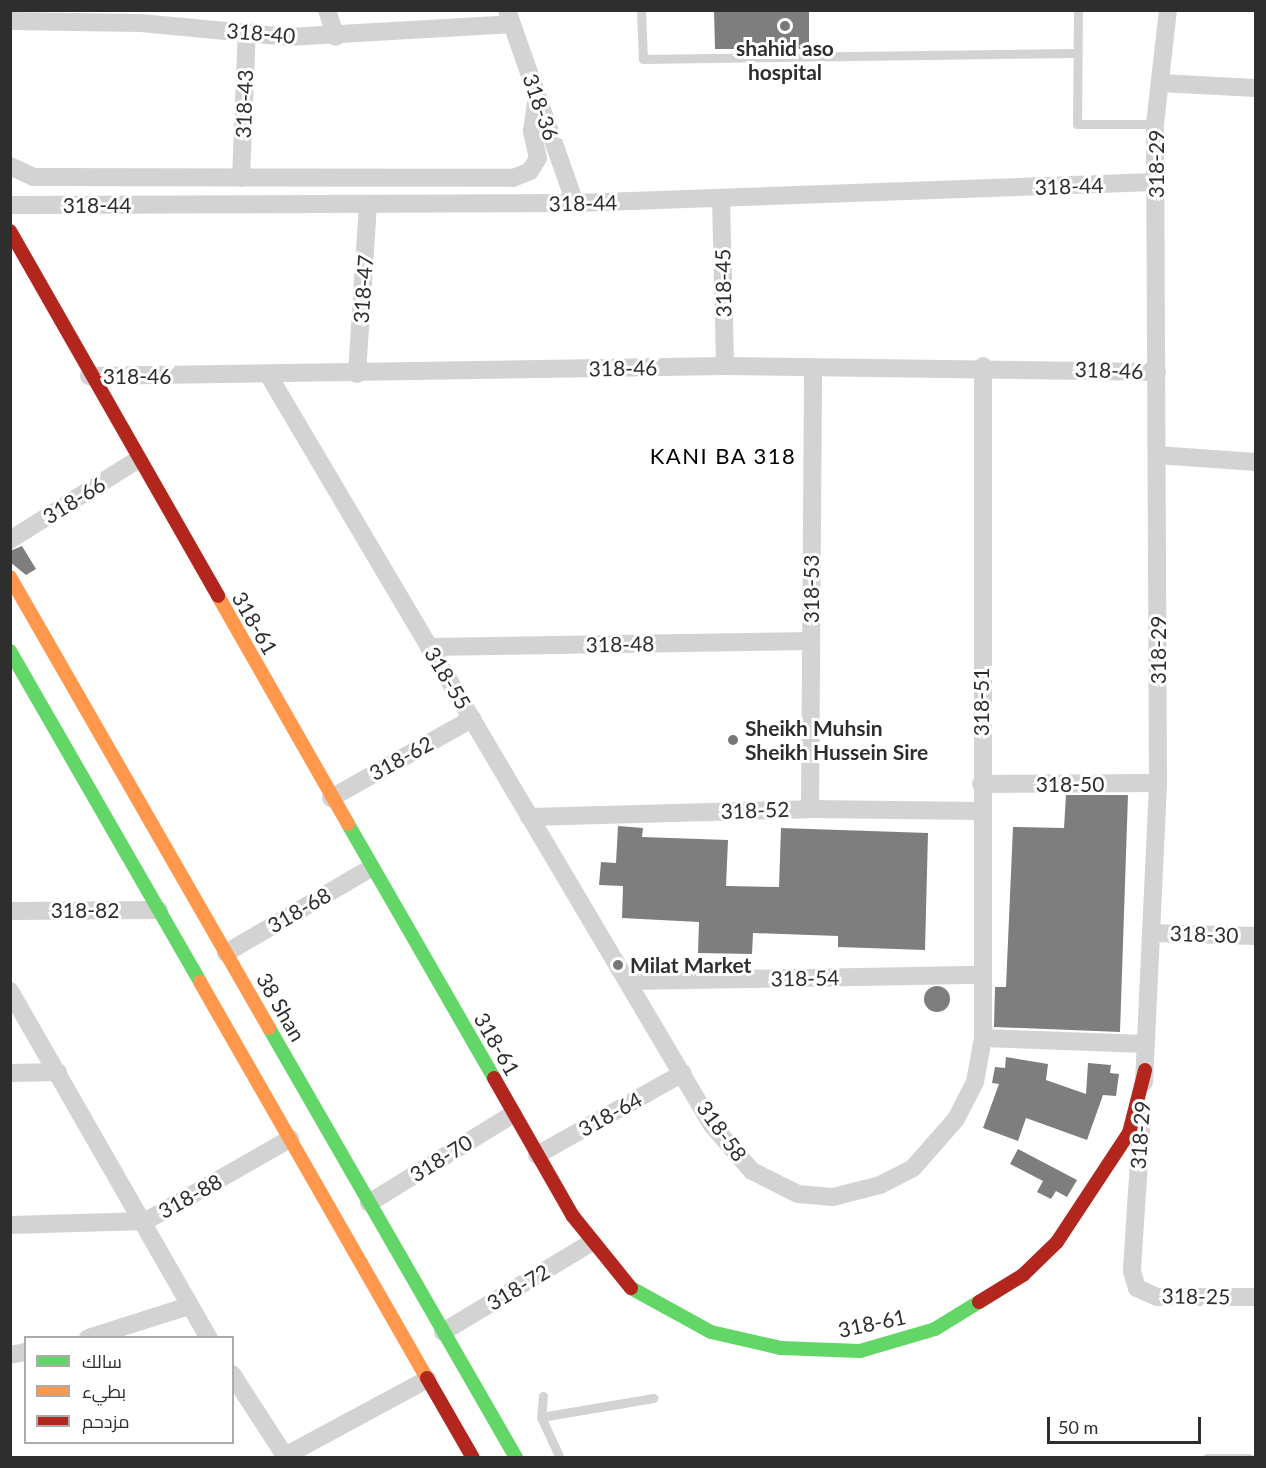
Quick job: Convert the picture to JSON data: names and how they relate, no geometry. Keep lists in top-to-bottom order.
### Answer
{
  "streets": {
    "street": [
      "318-40",
      "318-43",
      "318-36",
      "318-29",
      "318-44",
      "318-45",
      "318-47",
      "318-46",
      "318-66",
      "318-53",
      "318-61",
      "318-48",
      "318-55",
      "318-51",
      "318-62",
      "318-50",
      "318-52",
      "318-82",
      "318-68",
      "318-30",
      "318-54",
      "38 Shan",
      "318-64",
      "318-58",
      "318-70",
      "318-88",
      "318-72",
      "318-25"
    ]
  },
  "crossings": [
    ["318-40", "318-43"],
    ["318-40", "318-36"],
    ["318-36", "318-44"],
    ["318-29", "318-44"],
    ["318-29", "318-46"],
    ["318-29", "318-61"],
    ["318-29", "318-50"],
    ["318-29", "318-30"],
    ["318-29", "318-25"],
    ["318-44", "318-45"],
    ["318-44", "318-47"],
    ["318-45", "318-46"],
    ["318-47", "318-46"],
    ["318-46", "318-53"],
    ["318-46", "318-61"],
    ["318-46", "318-55"],
    ["318-46", "318-51"],
    ["318-66", "318-61"],
    ["318-53", "318-48"],
    ["318-53", "318-52"],
    ["318-61", "318-62"],
    ["318-61", "318-68"],
    ["318-61", "318-64"],
    ["318-61", "318-70"],
    ["318-61", "318-72"],
    ["318-48", "318-55"],
    ["318-55", "318-62"],
    ["318-55", "318-52"],
    ["318-55", "318-54"],
    ["318-55", "318-58"],
    ["318-51", "318-50"],
    ["318-51", "318-52"],
    ["318-51", "318-54"],
    ["318-51", "318-58"],
    ["318-68", "38 Shan"],
    ["318-54", "318-58"],
    ["38 Shan", "318-70"],
    ["38 Shan", "318-72"],
    ["318-64", "318-58"]
  ],
  "districts": ["KANI BA 318"],
  "places": ["shahid aso hospital", "Sheikh Muhsin Sheikh Hussein Sire", "Milat Market"],
  "legend": ["سالك", "بطيء", "مزدحم"],
  "scale_bar": "50 m"
}
